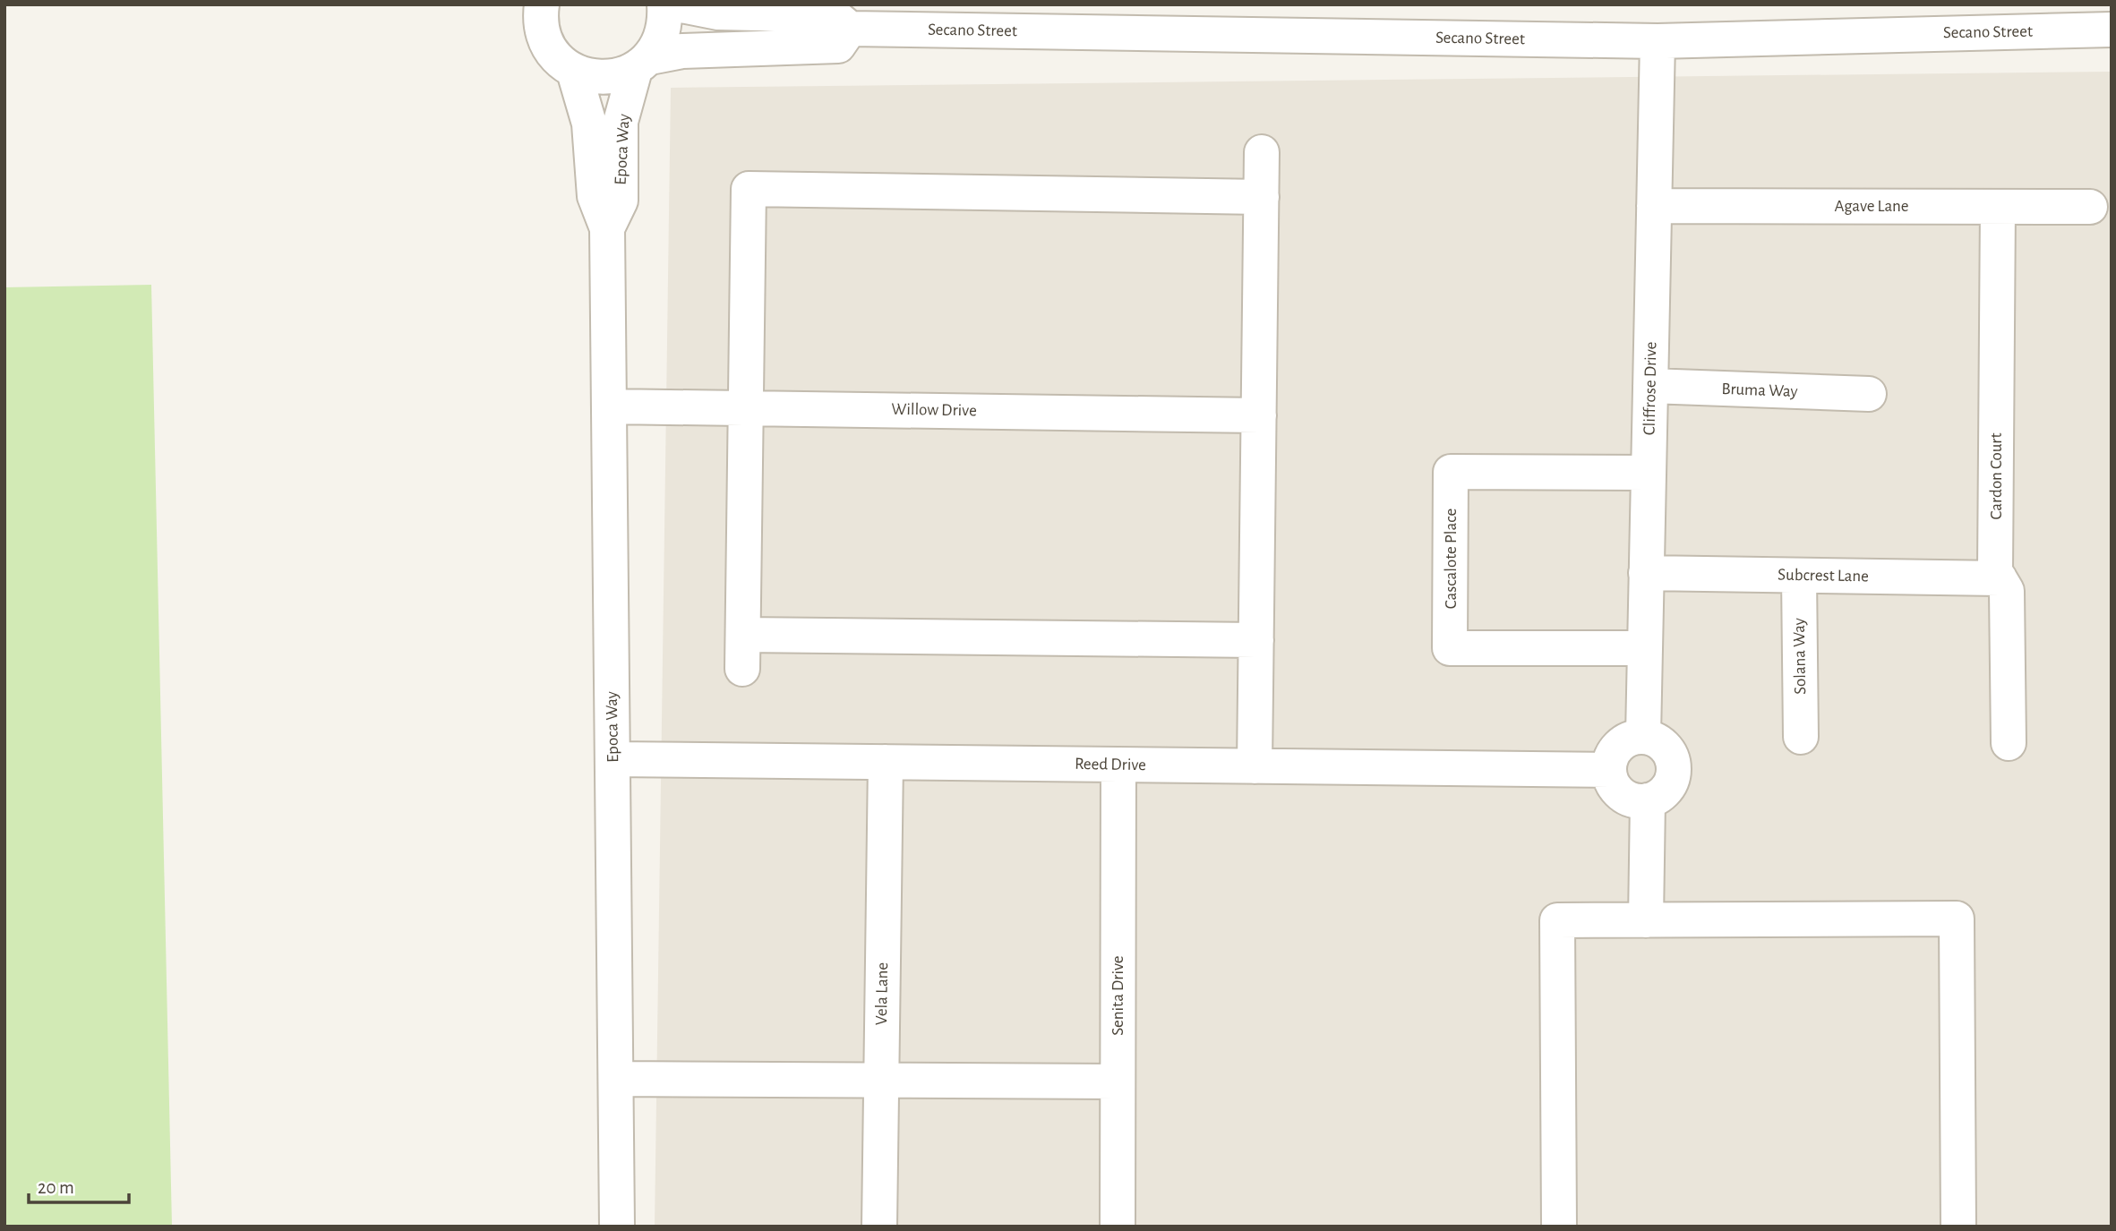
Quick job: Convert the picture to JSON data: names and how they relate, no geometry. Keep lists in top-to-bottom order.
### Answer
{
  "streets": {
    "street": [
      "Secano Street",
      "Epoca Way",
      "Agave Lane",
      "Cliffrose Drive",
      "Bruma Way",
      "Willow Drive",
      "Cardon Court",
      "Cascalote Place",
      "Subcrest Lane",
      "Solana Way",
      "Reed Drive",
      "Vela Lane",
      "Senita Drive"
    ]
  },
  "crossings": [
    ["Secano Street", "Cliffrose Drive"],
    ["Epoca Way", "Willow Drive"],
    ["Epoca Way", "Reed Drive"],
    ["Agave Lane", "Cliffrose Drive"],
    ["Agave Lane", "Cardon Court"],
    ["Cliffrose Drive", "Bruma Way"],
    ["Cliffrose Drive", "Cascalote Place"],
    ["Cliffrose Drive", "Subcrest Lane"],
    ["Cliffrose Drive", "Reed Drive"],
    ["Cardon Court", "Subcrest Lane"],
    ["Subcrest Lane", "Solana Way"],
    ["Reed Drive", "Vela Lane"],
    ["Reed Drive", "Senita Drive"]
  ],
  "scale_bar": "20 m"
}
